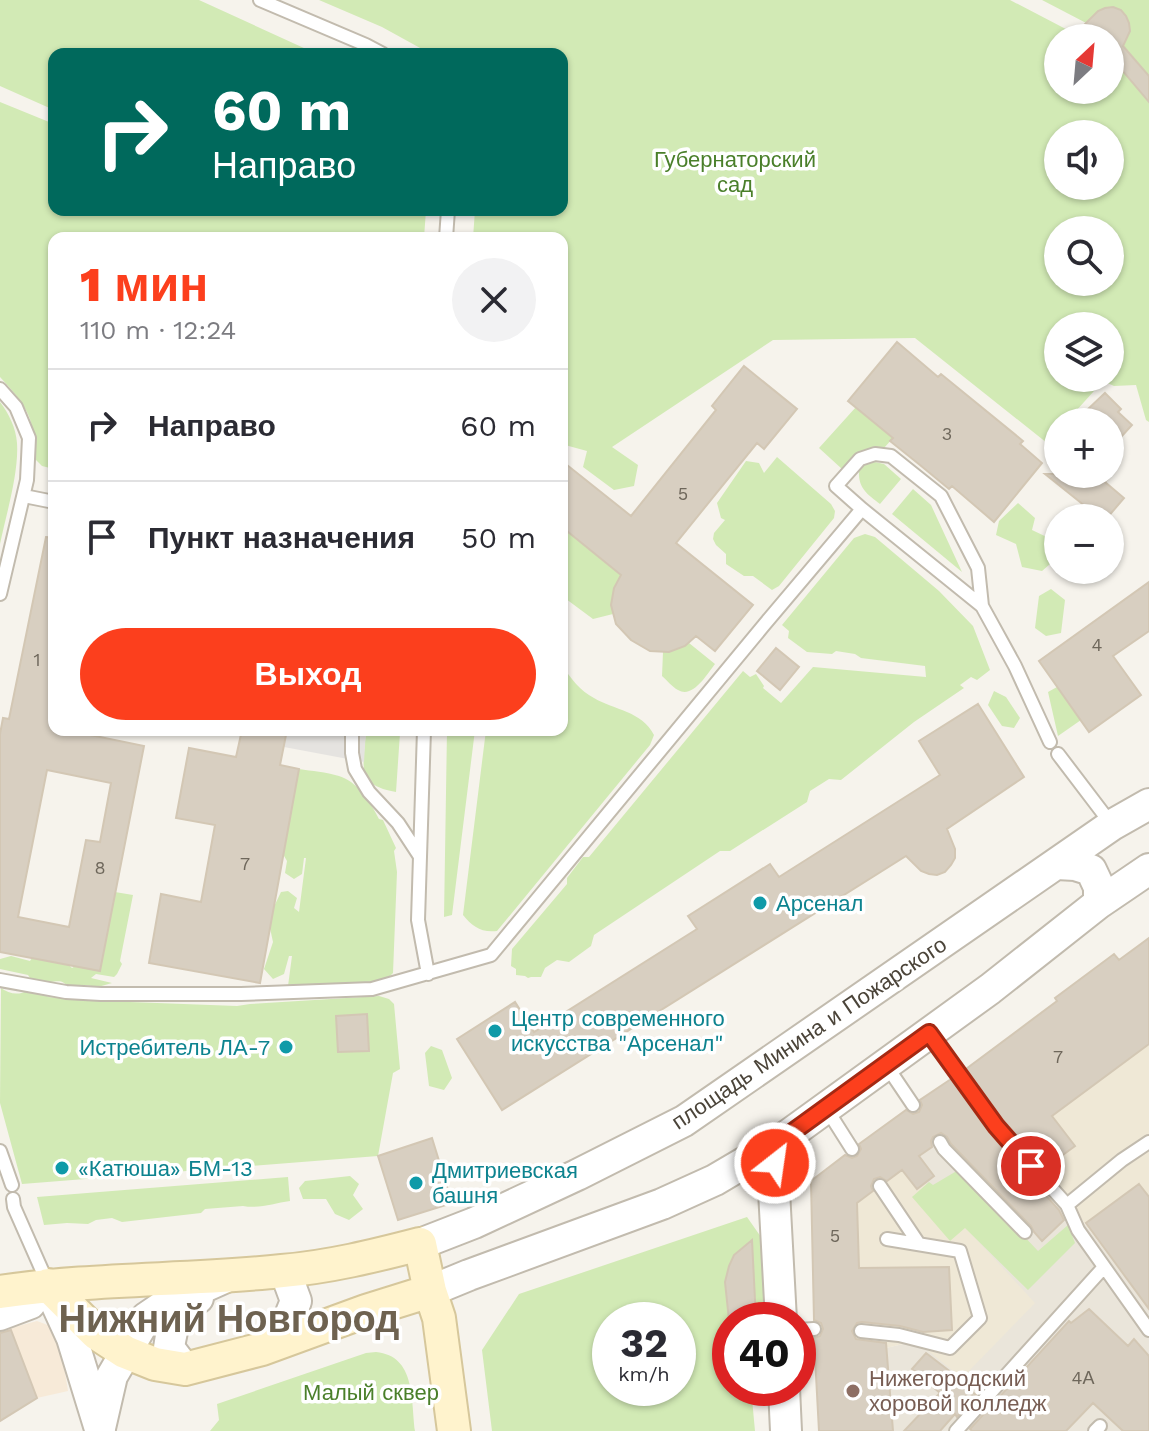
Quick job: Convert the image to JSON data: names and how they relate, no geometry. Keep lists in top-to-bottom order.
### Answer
{
  "streets": {
    "main road": ["площадь Минина и Пожарского"]
  },
  "districts": ["Нижний Новгород"],
  "parks": ["Губернаторский сад", "Малый сквер"],
  "places": [
    "Арсенал",
    "Центр современного искусства \"Арсенал\"",
    "Истребитель ЛА-7",
    "«Катюша» БМ-13",
    "Дмитриевская башня",
    "Нижегородский хоровой колледж"
  ],
  "house_numbers": [
    "3",
    "5",
    "4",
    "1",
    "7",
    "8",
    "7",
    "5",
    "4А"
  ],
  "north": "top right",
  "page": {
    "map_buttons": ["+", "−"],
    "turn": ["60 m", "Направо"],
    "heading": ["1 мин", "110 m · 12:24"],
    "list": [
      {
        "name": "Направо",
        "value": "60 m"
      },
      {
        "name": "Пункт назначения",
        "value": "50 m"
      }
    ],
    "buttons": "Выход",
    "speed": "32 km/h",
    "limit": "40"
  }
}
